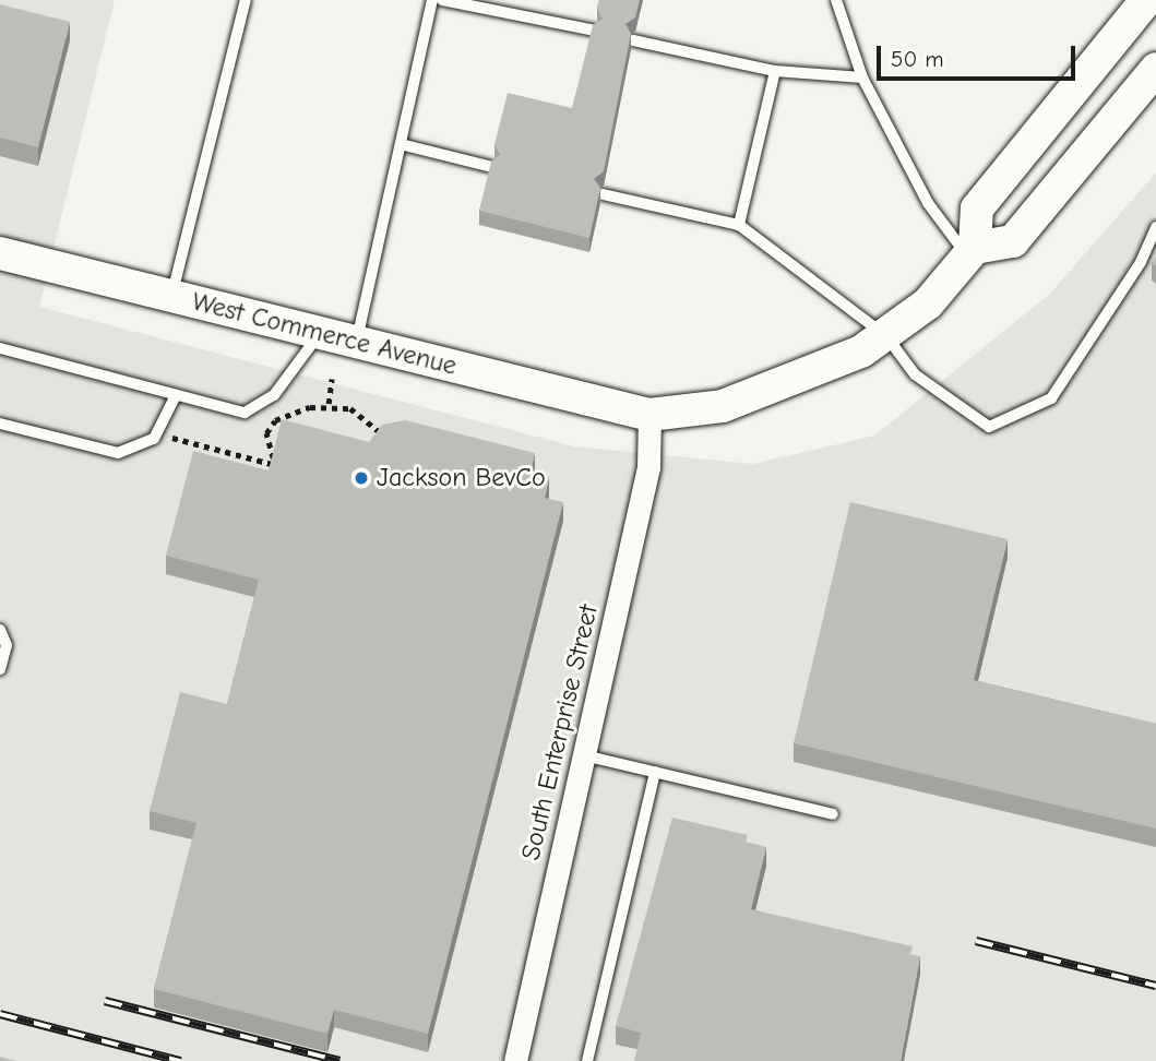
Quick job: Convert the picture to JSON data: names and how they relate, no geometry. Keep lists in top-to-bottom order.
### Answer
{
  "streets": {
    "street": ["West Commerce Avenue", "South Enterprise Street"]
  },
  "crossings": [
    ["West Commerce Avenue", "South Enterprise Street"]
  ],
  "places": ["Jackson BevCo"],
  "scale_bar": "50 m"
}
